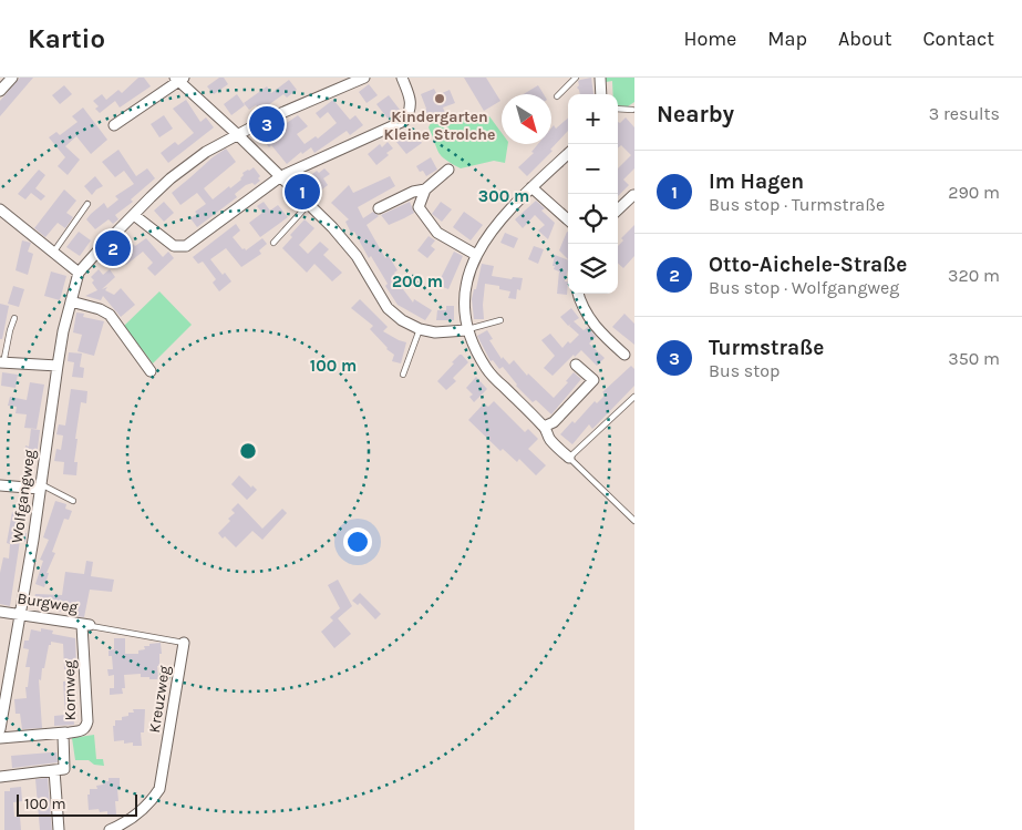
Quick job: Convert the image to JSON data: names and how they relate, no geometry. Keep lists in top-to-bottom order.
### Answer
{
  "streets": {
    "street": [
      "Wolfgangweg",
      "Burgweg",
      "Kornweg",
      "Kreuzweg"
    ]
  },
  "crossings": [
    ["Wolfgangweg", "Burgweg"],
    ["Burgweg", "Kornweg"],
    ["Burgweg", "Kreuzweg"],
    ["Kornweg", "Kreuzweg"]
  ],
  "places": ["Kindergarten Kleine Strolche"],
  "scale_bar": "100 m",
  "north": "bottom right",
  "page": {
    "header": "Kartio",
    "nav": [
      "Home",
      "Map",
      "About",
      "Contact"
    ],
    "heading": ["Nearby", "3 results"],
    "map_buttons": ["+", "−"],
    "pins": ["3", "1", "2"],
    "list": [
      {
        "mark": "1",
        "name": "Im Hagen",
        "note": "Bus stop · Turmstraße",
        "value": "290 m"
      },
      {
        "mark": "2",
        "name": "Otto-Aichele-Straße",
        "note": "Bus stop · Wolfgangweg",
        "value": "320 m"
      },
      {
        "mark": "3",
        "name": "Turmstraße",
        "note": "Bus stop",
        "value": "350 m"
      }
    ],
    "scale": "100 m"
  },
  "rings": ["300 m", "200 m", "100 m"]
}
